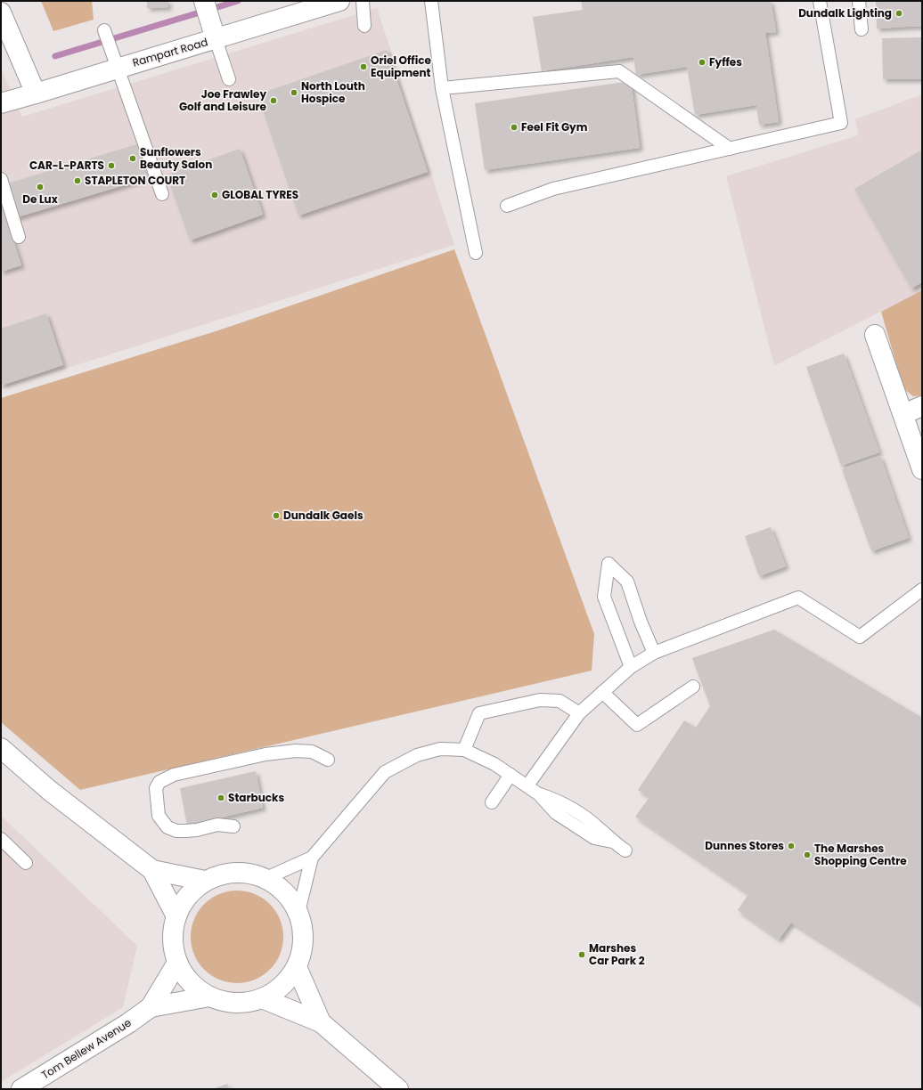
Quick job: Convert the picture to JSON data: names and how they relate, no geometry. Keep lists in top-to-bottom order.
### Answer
{
  "streets": {
    "street": ["Rampart Road", "Tom Bellew Avenue"]
  },
  "places": [
    "Dundalk Lighting",
    "Fyffes",
    "Oriel Office Equipment",
    "North Louth Hospice",
    "Joe Frawley Golf and Leisure",
    "Feel Fit Gym",
    "Sunflowers Beauty Salon",
    "CAR-L-PARTS",
    "STAPLETON COURT",
    "De Lux",
    "GLOBAL TYRES",
    "Dundalk Gaels",
    "Starbucks",
    "Dunnes Stores",
    "The Marshes Shopping Centre",
    "Marshes Car Park 2"
  ]
}
